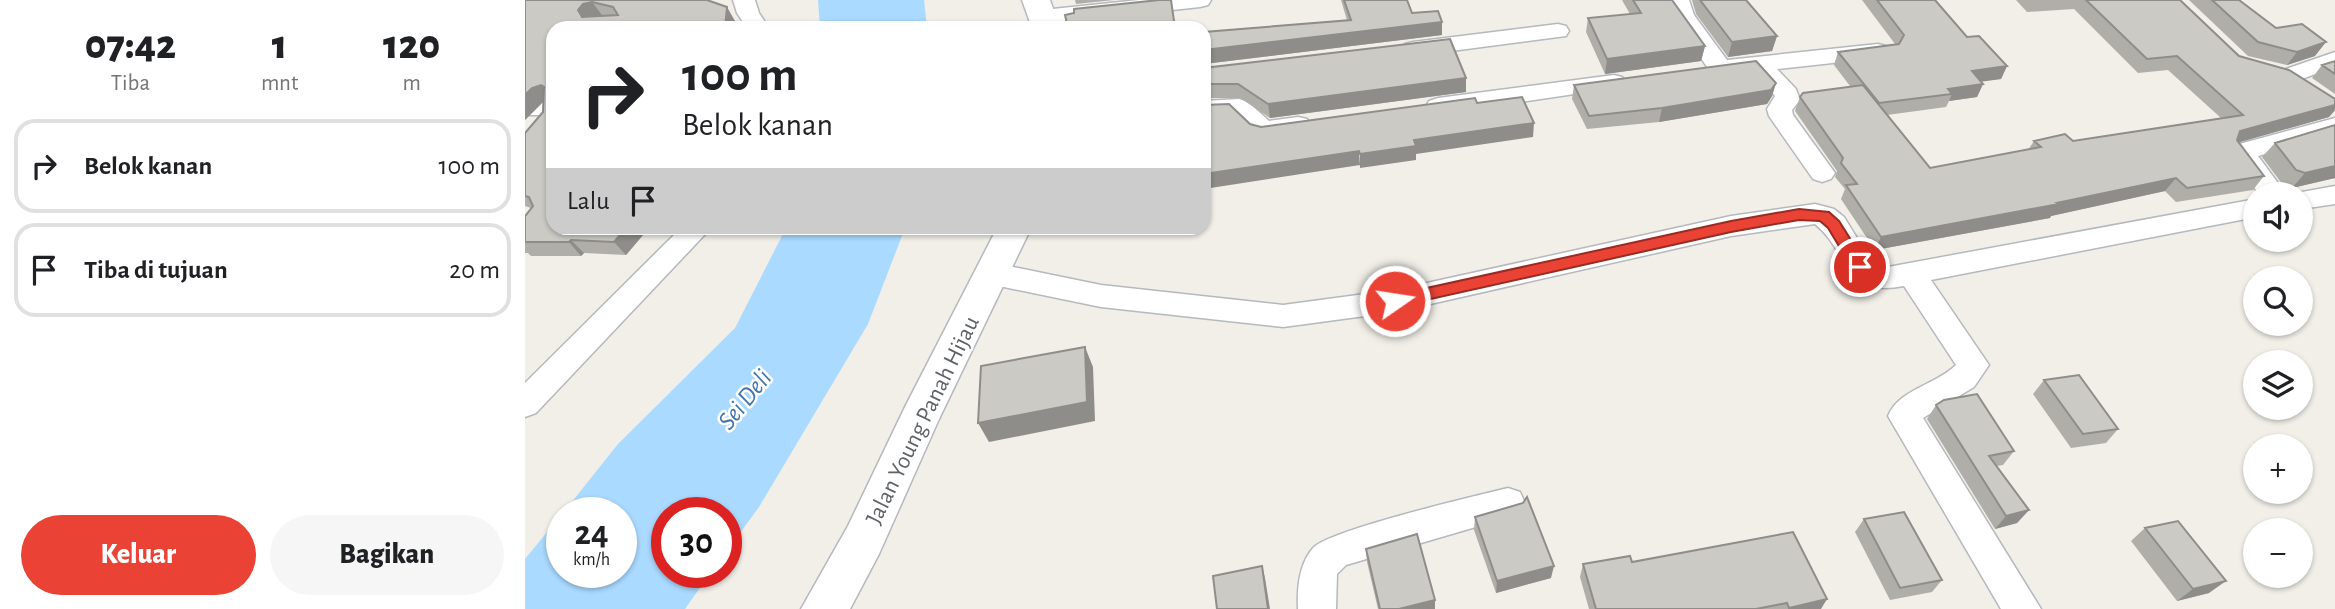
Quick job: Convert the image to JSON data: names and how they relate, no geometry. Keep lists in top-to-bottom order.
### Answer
{
  "streets": {
    "street": ["Jalan Young Panah Hijau"]
  },
  "water": ["Sei Deli"],
  "page": {
    "eta": [
      "07:42",
      "Tiba",
      "1",
      "mnt",
      "120",
      "m"
    ],
    "turn": ["100 m", "Belok kanan"],
    "list": [
      {
        "name": "Belok kanan",
        "value": "100 m"
      },
      {
        "name": "Tiba di tujuan",
        "value": "20 m"
      }
    ],
    "then": "Lalu",
    "map_buttons": ["+", "−"],
    "speed": "24 km/h",
    "limit": "30",
    "buttons": ["Keluar", "Bagikan"]
  }
}
